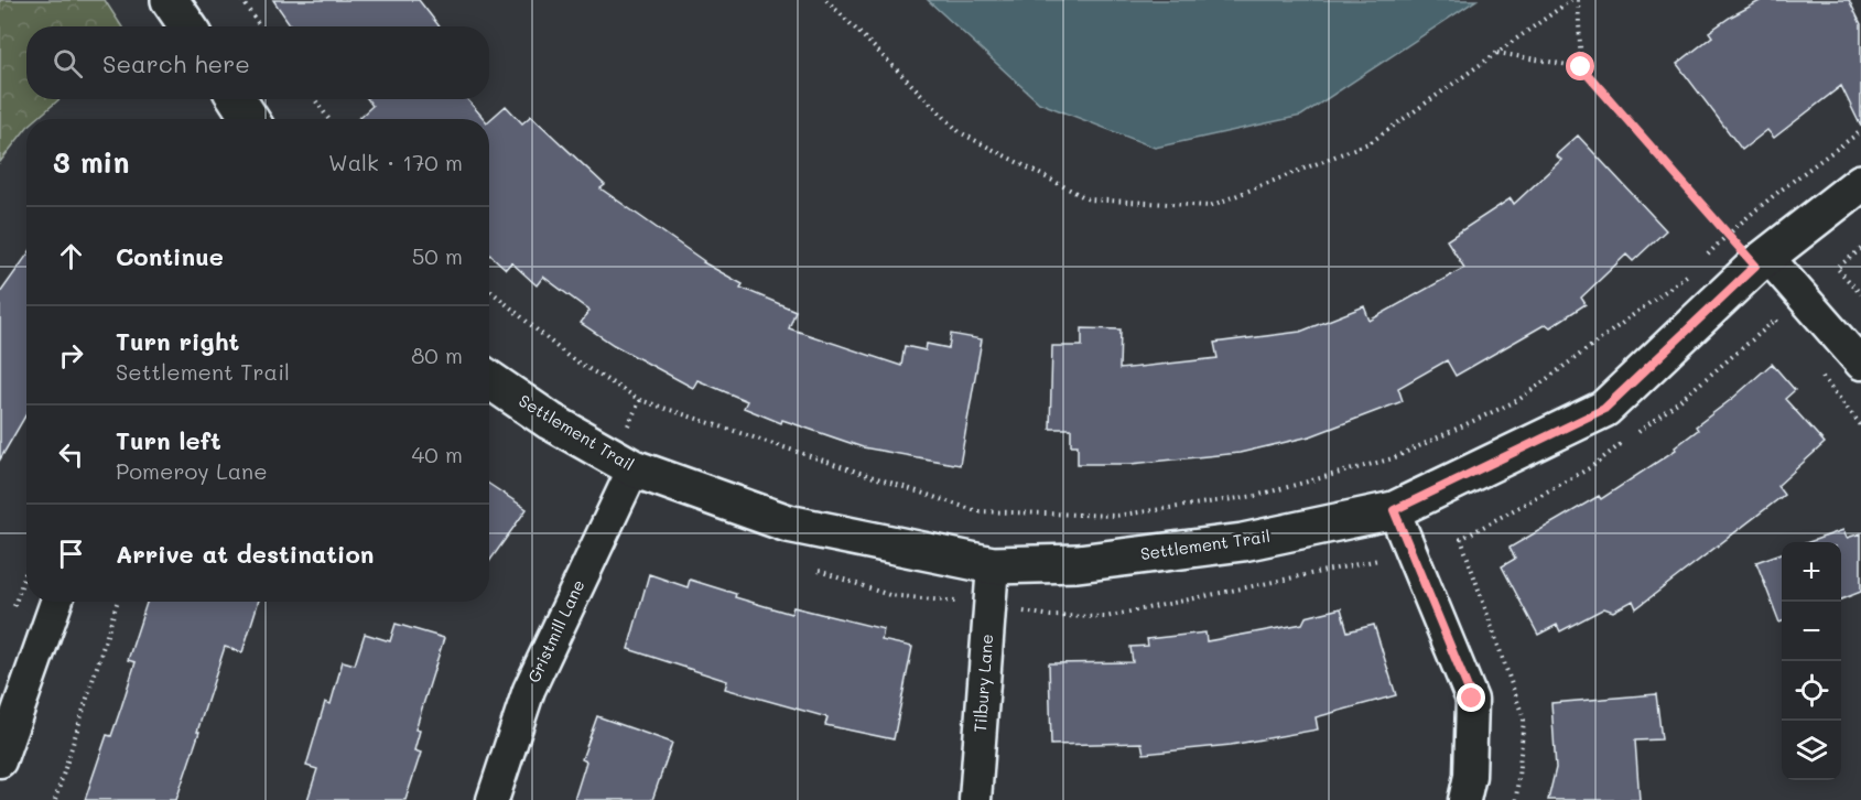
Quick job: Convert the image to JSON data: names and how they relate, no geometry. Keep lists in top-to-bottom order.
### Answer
{
  "streets": {
    "street": ["Settlement Trail", "Gristmill Lane", "Tilbury Lane"]
  },
  "crossings": [
    ["Settlement Trail", "Gristmill Lane"],
    ["Settlement Trail", "Tilbury Lane"]
  ],
  "page": {
    "search": "Search here",
    "heading": ["3 min", "Walk · 170 m"],
    "list": [
      ["Continue", "50 m"],
      ["Turn right", "Settlement Trail", "80 m"],
      ["Turn left", "Pomeroy Lane", "40 m"],
      "Arrive at destination"
    ],
    "map_buttons": ["+", "−"]
  }
}
